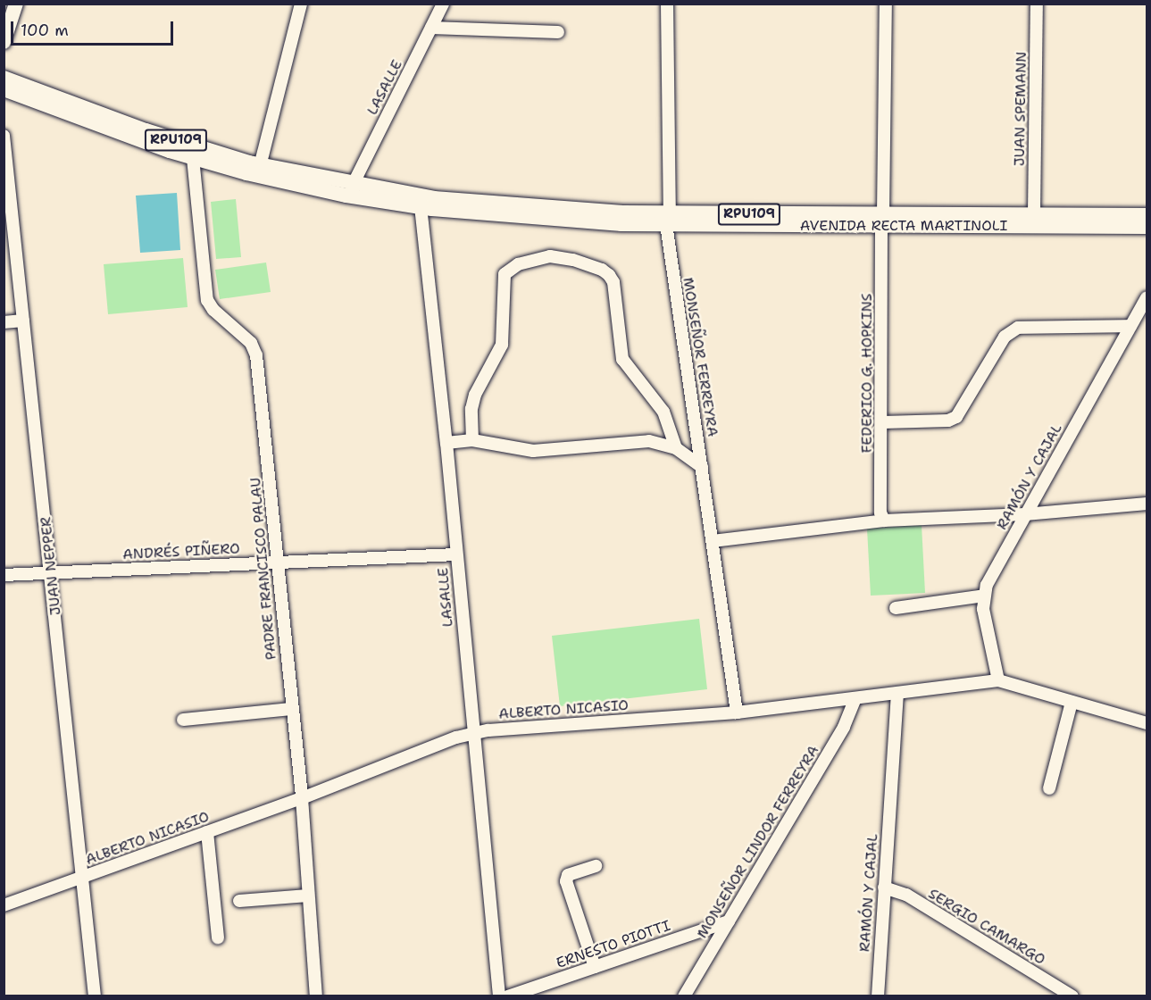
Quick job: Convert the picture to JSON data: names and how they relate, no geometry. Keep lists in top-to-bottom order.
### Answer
{
  "streets": {
    "main road": ["RPU109", "AVENIDA RECTA MARTINOLI"],
    "street": [
      "LASALLE",
      "JUAN SPEMANN",
      "MONSEÑOR FERREYRA",
      "FEDERICO G. HOPKINS",
      "RAMÓN Y CAJAL",
      "ANDRÉS PIÑERO",
      "JUAN NEPPER",
      "PADRE FRANCISCO PALAU",
      "ALBERTO NICASIO",
      "MONSEÑOR LINDOR FERREYRA",
      "SERGIO CAMARGO",
      "ERNESTO PIOTTI"
    ]
  },
  "crossings": [
    ["LASALLE", "AVENIDA RECTA MARTINOLI"],
    ["LASALLE", "ANDRÉS PIÑERO"],
    ["LASALLE", "ALBERTO NICASIO"],
    ["JUAN SPEMANN", "AVENIDA RECTA MARTINOLI"],
    ["AVENIDA RECTA MARTINOLI", "MONSEÑOR FERREYRA"],
    ["AVENIDA RECTA MARTINOLI", "FEDERICO G. HOPKINS"],
    ["AVENIDA RECTA MARTINOLI", "PADRE FRANCISCO PALAU"],
    ["MONSEÑOR FERREYRA", "ALBERTO NICASIO"],
    ["RAMÓN Y CAJAL", "ALBERTO NICASIO"],
    ["RAMÓN Y CAJAL", "SERGIO CAMARGO"],
    ["ANDRÉS PIÑERO", "JUAN NEPPER"],
    ["ANDRÉS PIÑERO", "PADRE FRANCISCO PALAU"],
    ["JUAN NEPPER", "ALBERTO NICASIO"],
    ["PADRE FRANCISCO PALAU", "ALBERTO NICASIO"],
    ["ALBERTO NICASIO", "MONSEÑOR LINDOR FERREYRA"],
    ["MONSEÑOR LINDOR FERREYRA", "ERNESTO PIOTTI"]
  ],
  "scale_bar": "100 m"
}
